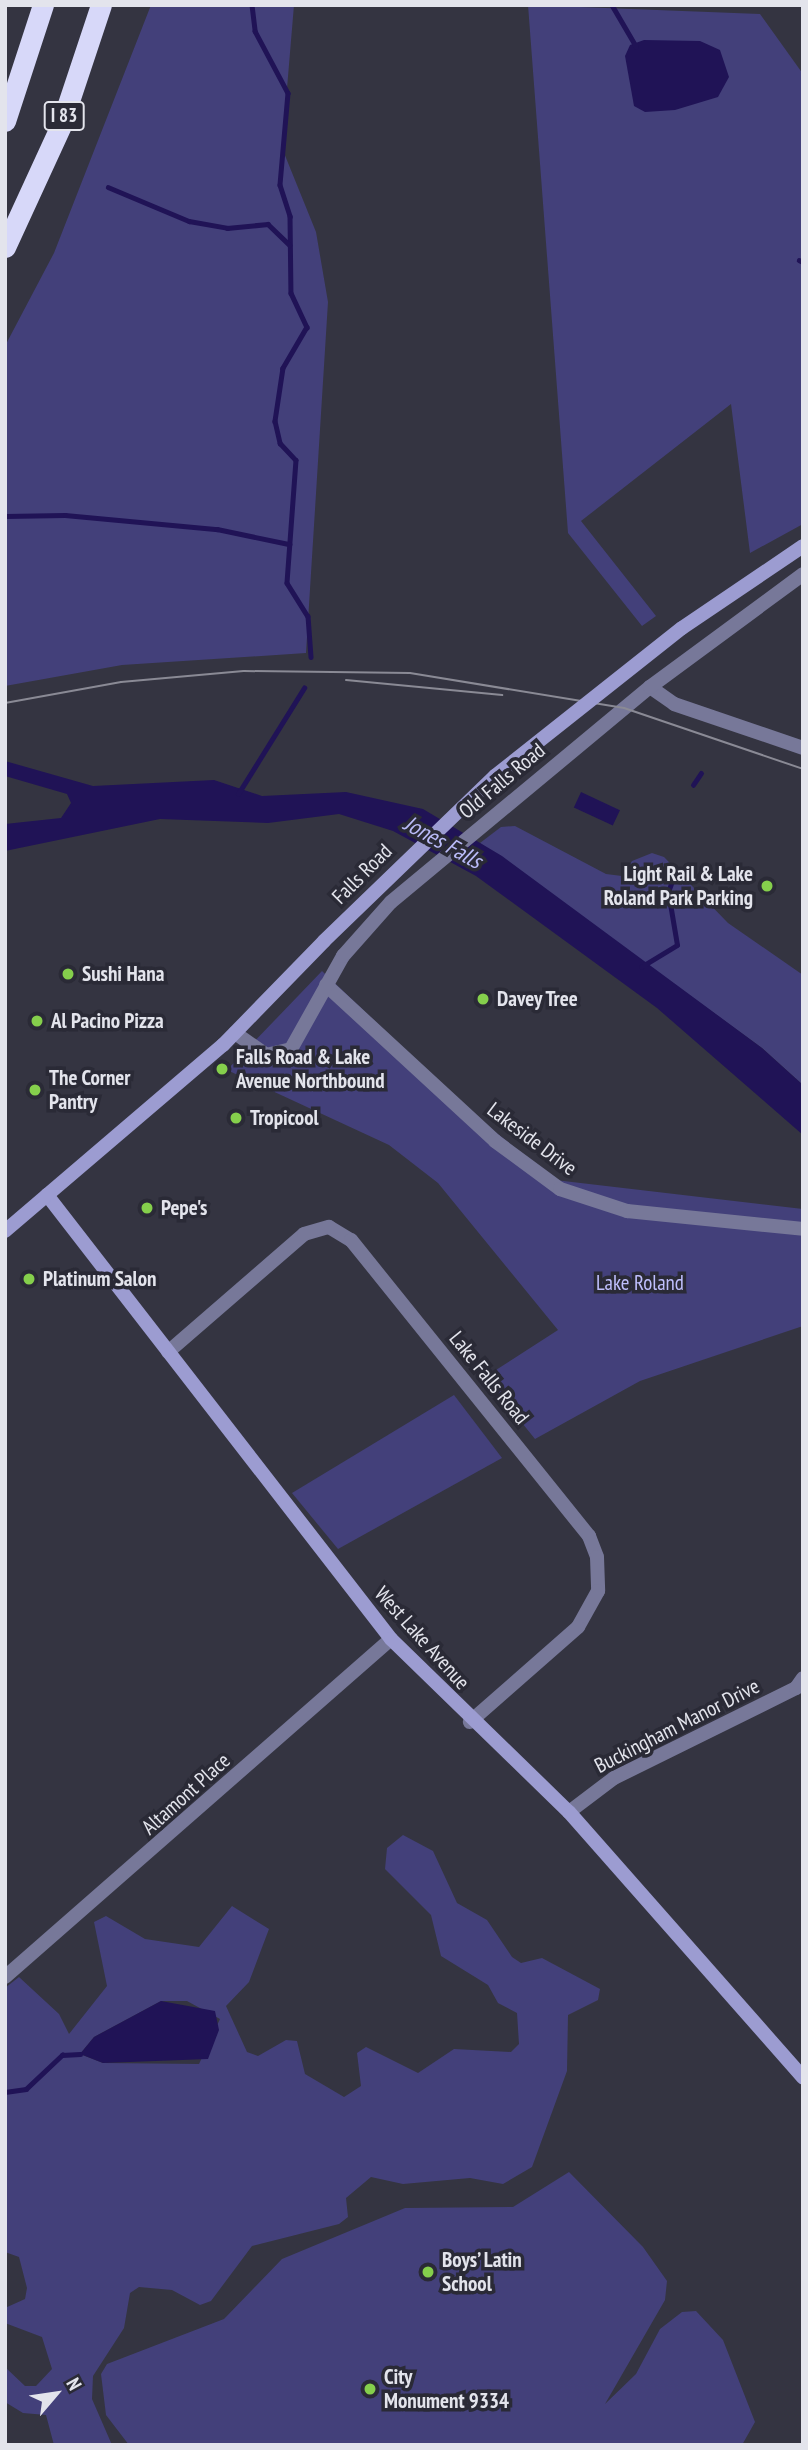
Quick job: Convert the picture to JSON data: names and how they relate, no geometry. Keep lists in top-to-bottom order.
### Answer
{
  "streets": {
    "highway": ["I 83"],
    "street": [
      "Old Falls Road",
      "Falls Road",
      "Lakeside Drive",
      "Lake Falls Road",
      "West Lake Avenue",
      "Buckingham Manor Drive",
      "Altamont Place"
    ]
  },
  "crossings": [
    ["Old Falls Road", "Falls Road"],
    ["Old Falls Road", "Lakeside Drive"],
    ["Falls Road", "West Lake Avenue"],
    ["Lake Falls Road", "West Lake Avenue"],
    ["West Lake Avenue", "Buckingham Manor Drive"],
    ["West Lake Avenue", "Altamont Place"]
  ],
  "water": ["Jones Falls"],
  "parks": ["Lake Roland"],
  "places": [
    "Light Rail & Lake Roland Park Parking",
    "Sushi Hana",
    "Davey Tree",
    "Al Pacino Pizza",
    "Falls Road & Lake Avenue Northbound",
    "The Corner Pantry",
    "Tropicool",
    "Pepe's",
    "Platinum Salon",
    "Boys’ Latin School",
    "City Monument 9334"
  ],
  "north": "top right"
}
